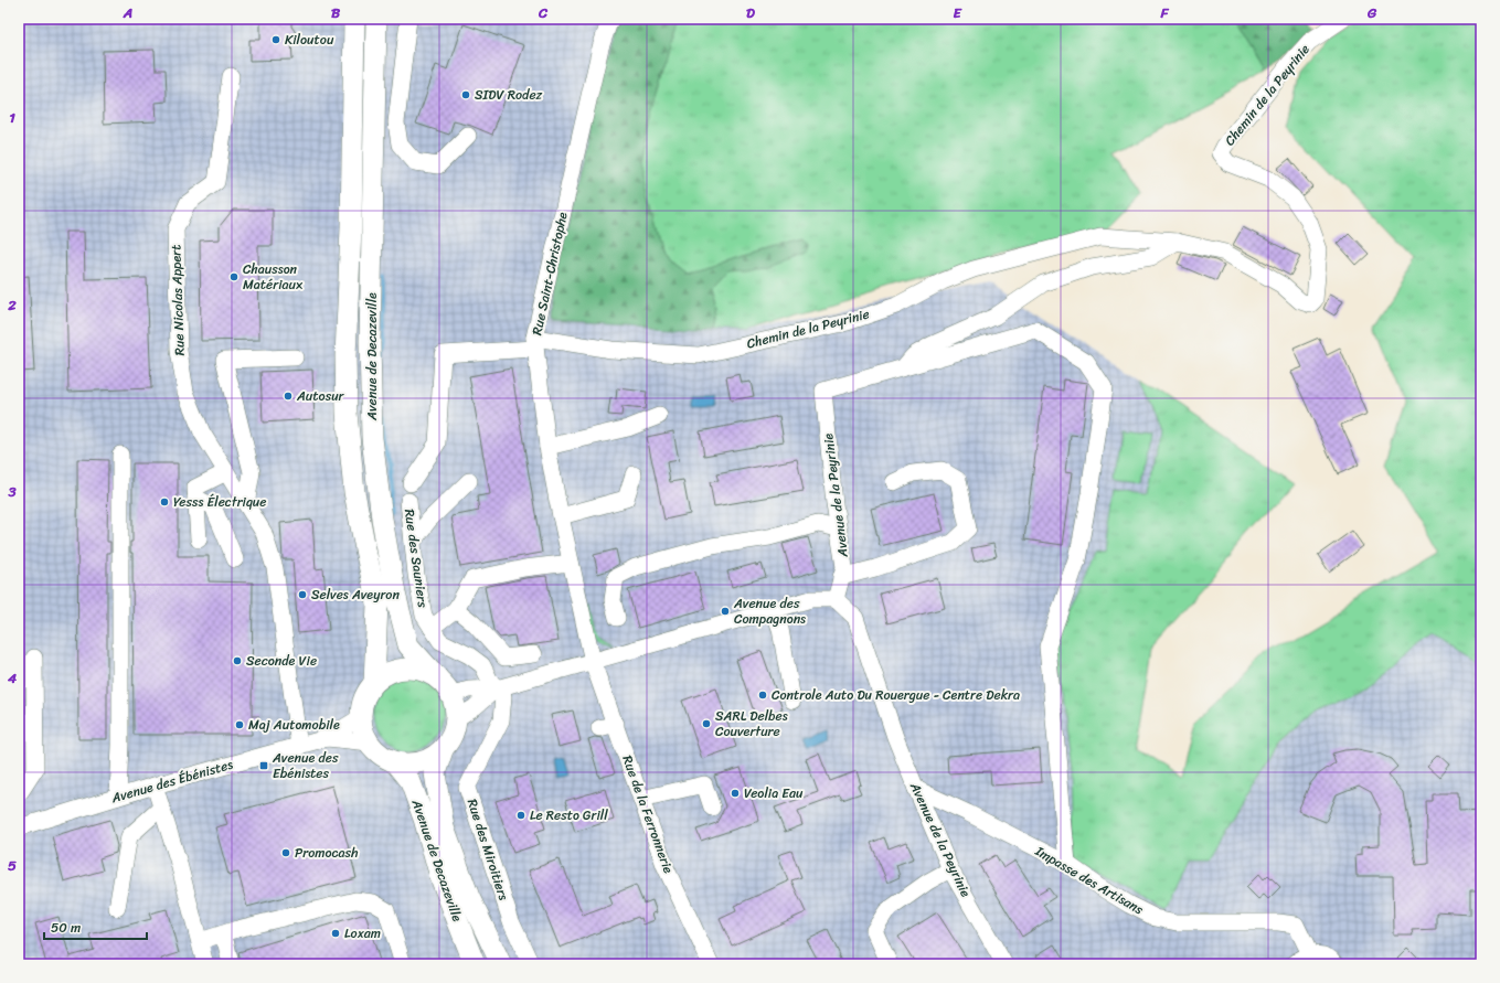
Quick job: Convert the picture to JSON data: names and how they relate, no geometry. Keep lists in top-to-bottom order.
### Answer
{
  "streets": {
    "main road": ["Avenue de Decazeville"],
    "street": [
      "Chemin de la Peyrinie",
      "Rue Saint-Christophe",
      "Rue Nicolas Appert",
      "Avenue de la Peyrinie",
      "Rue des Sauniers",
      "Avenue des Ébénistes",
      "Rue de la Ferronnerie",
      "Rue des Miroitiers",
      "Impasse des Artisans"
    ]
  },
  "crossings": [
    ["Chemin de la Peyrinie", "Rue Saint-Christophe"],
    ["Rue Saint-Christophe", "Rue de la Ferronnerie"],
    ["Rue Nicolas Appert", "Avenue des Ébénistes"],
    ["Avenue de Decazeville", "Avenue des Ébénistes"],
    ["Avenue de la Peyrinie", "Impasse des Artisans"],
    ["Rue des Sauniers", "Rue des Miroitiers"]
  ],
  "places": {
    "other": [
      "Kiloutou",
      "SIDV Rodez",
      "Chausson Matériaux",
      "Autosur",
      "Yesss Électrique",
      "Selves Aveyron",
      "Avenue des Compagnons",
      "Seconde Vie",
      "Controle Auto Du Rouergue - Centre Dekra",
      "SARL Delbes Couverture",
      "Maj Automobile",
      "Veolia Eau",
      "Le Resto Grill",
      "Promocash",
      "Loxam"
    ],
    "transit": ["Avenue des Ebénistes"]
  },
  "scale_bar": "50 m",
  "grid": {
    "columns": [
      "A",
      "B",
      "C",
      "D",
      "E",
      "F",
      "G"
    ],
    "rows": [
      "1",
      "2",
      "3",
      "4",
      "5"
    ]
  }
}
